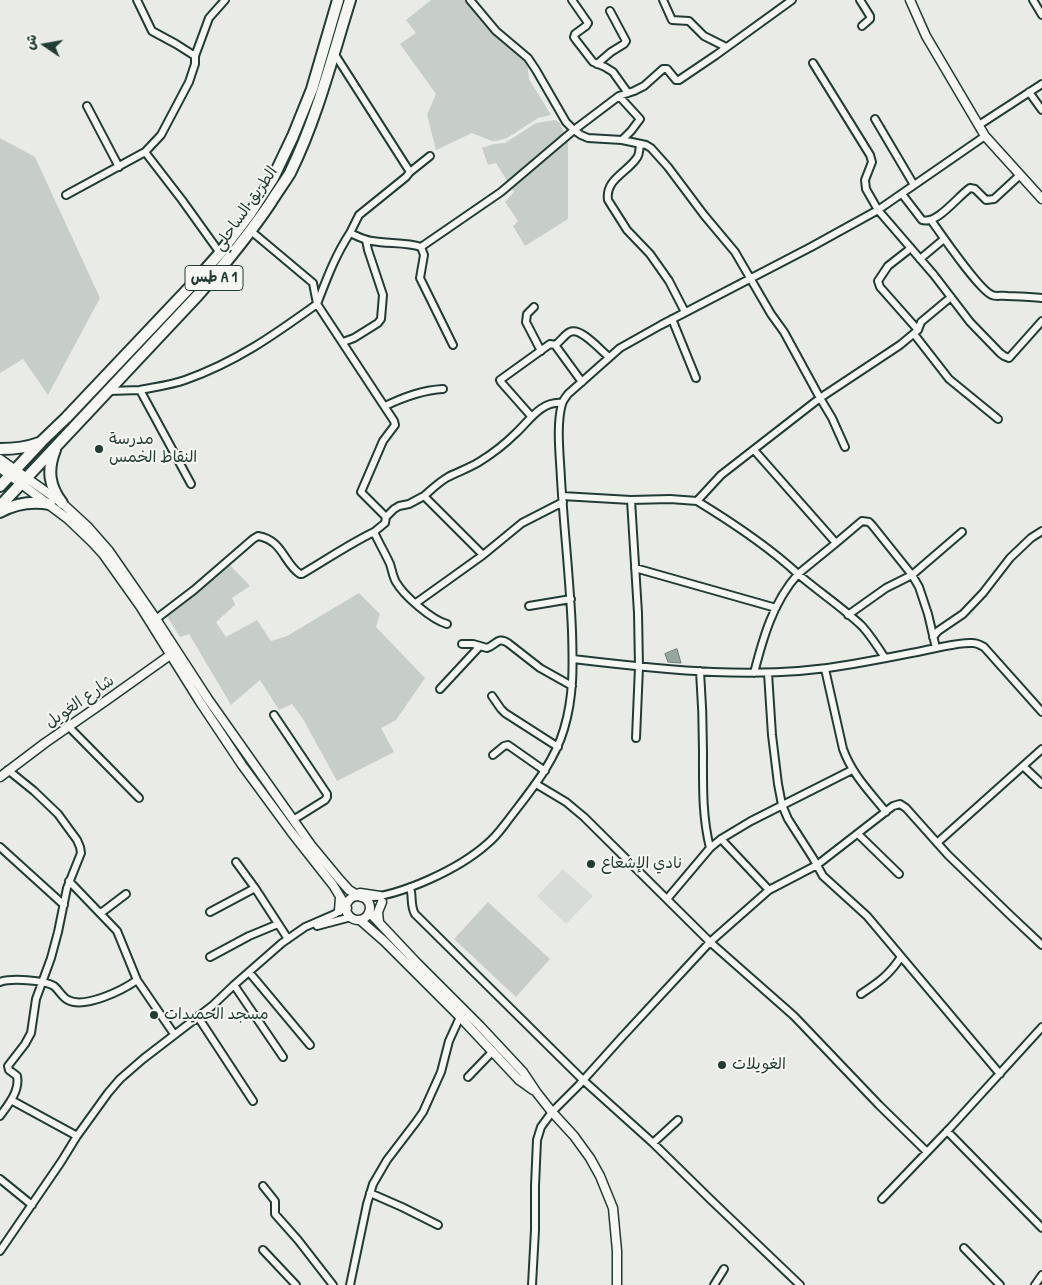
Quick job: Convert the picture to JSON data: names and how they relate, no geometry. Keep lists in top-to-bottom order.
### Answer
{
  "streets": {
    "highway": ["الطريق الساحلي", "طس A 1"],
    "street": ["شارع الغويل"]
  },
  "places": [
    "مدرسة النقاط الخمس",
    "نادي الإشعاع",
    "مسجد الحميدات",
    "الغويلات"
  ],
  "north": "left"
}
